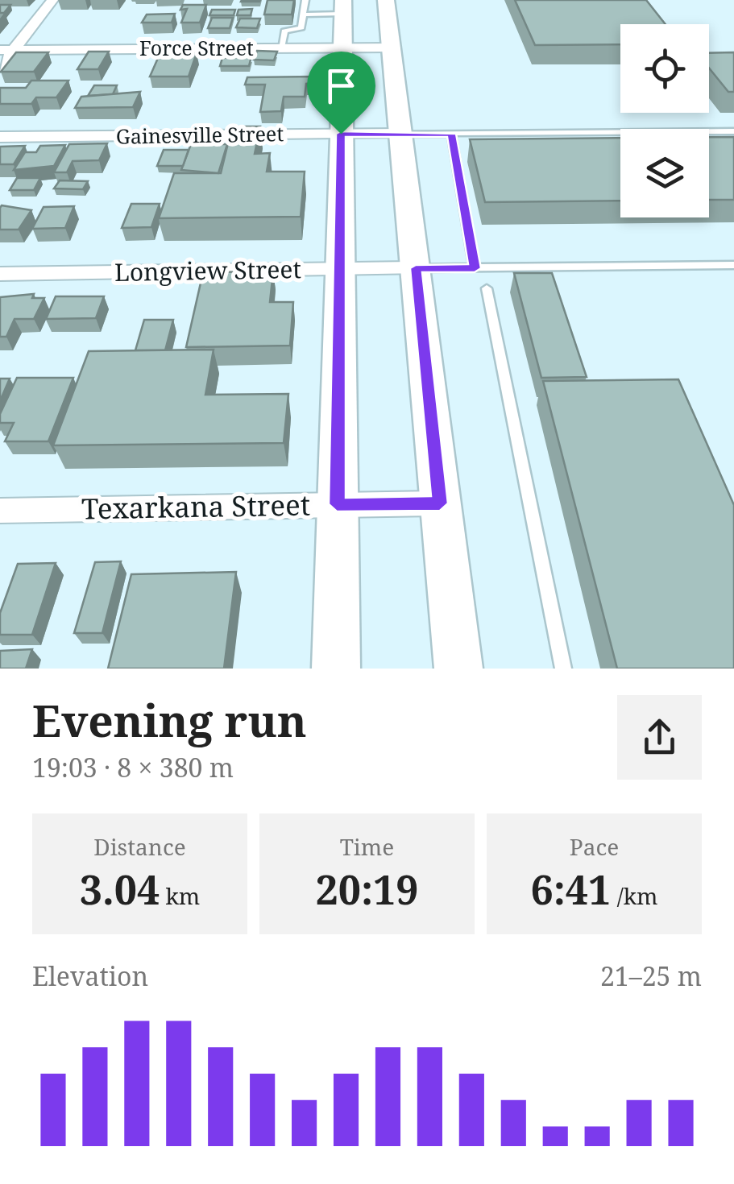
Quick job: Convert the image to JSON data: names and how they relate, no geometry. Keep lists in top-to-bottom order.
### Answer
{
  "streets": {
    "street": [
      "Force Street",
      "Gainesville Street",
      "Longview Street",
      "Texarkana Street"
    ]
  },
  "page": {
    "heading": ["Evening run", "19:03 · 8 × 380 m"],
    "stats": [
      ["Distance", "3.04 km"],
      ["Time", "20:19"],
      ["Pace", "6:41 /km"]
    ],
    "chart": ["Elevation", "21–25 m"]
  }
}
